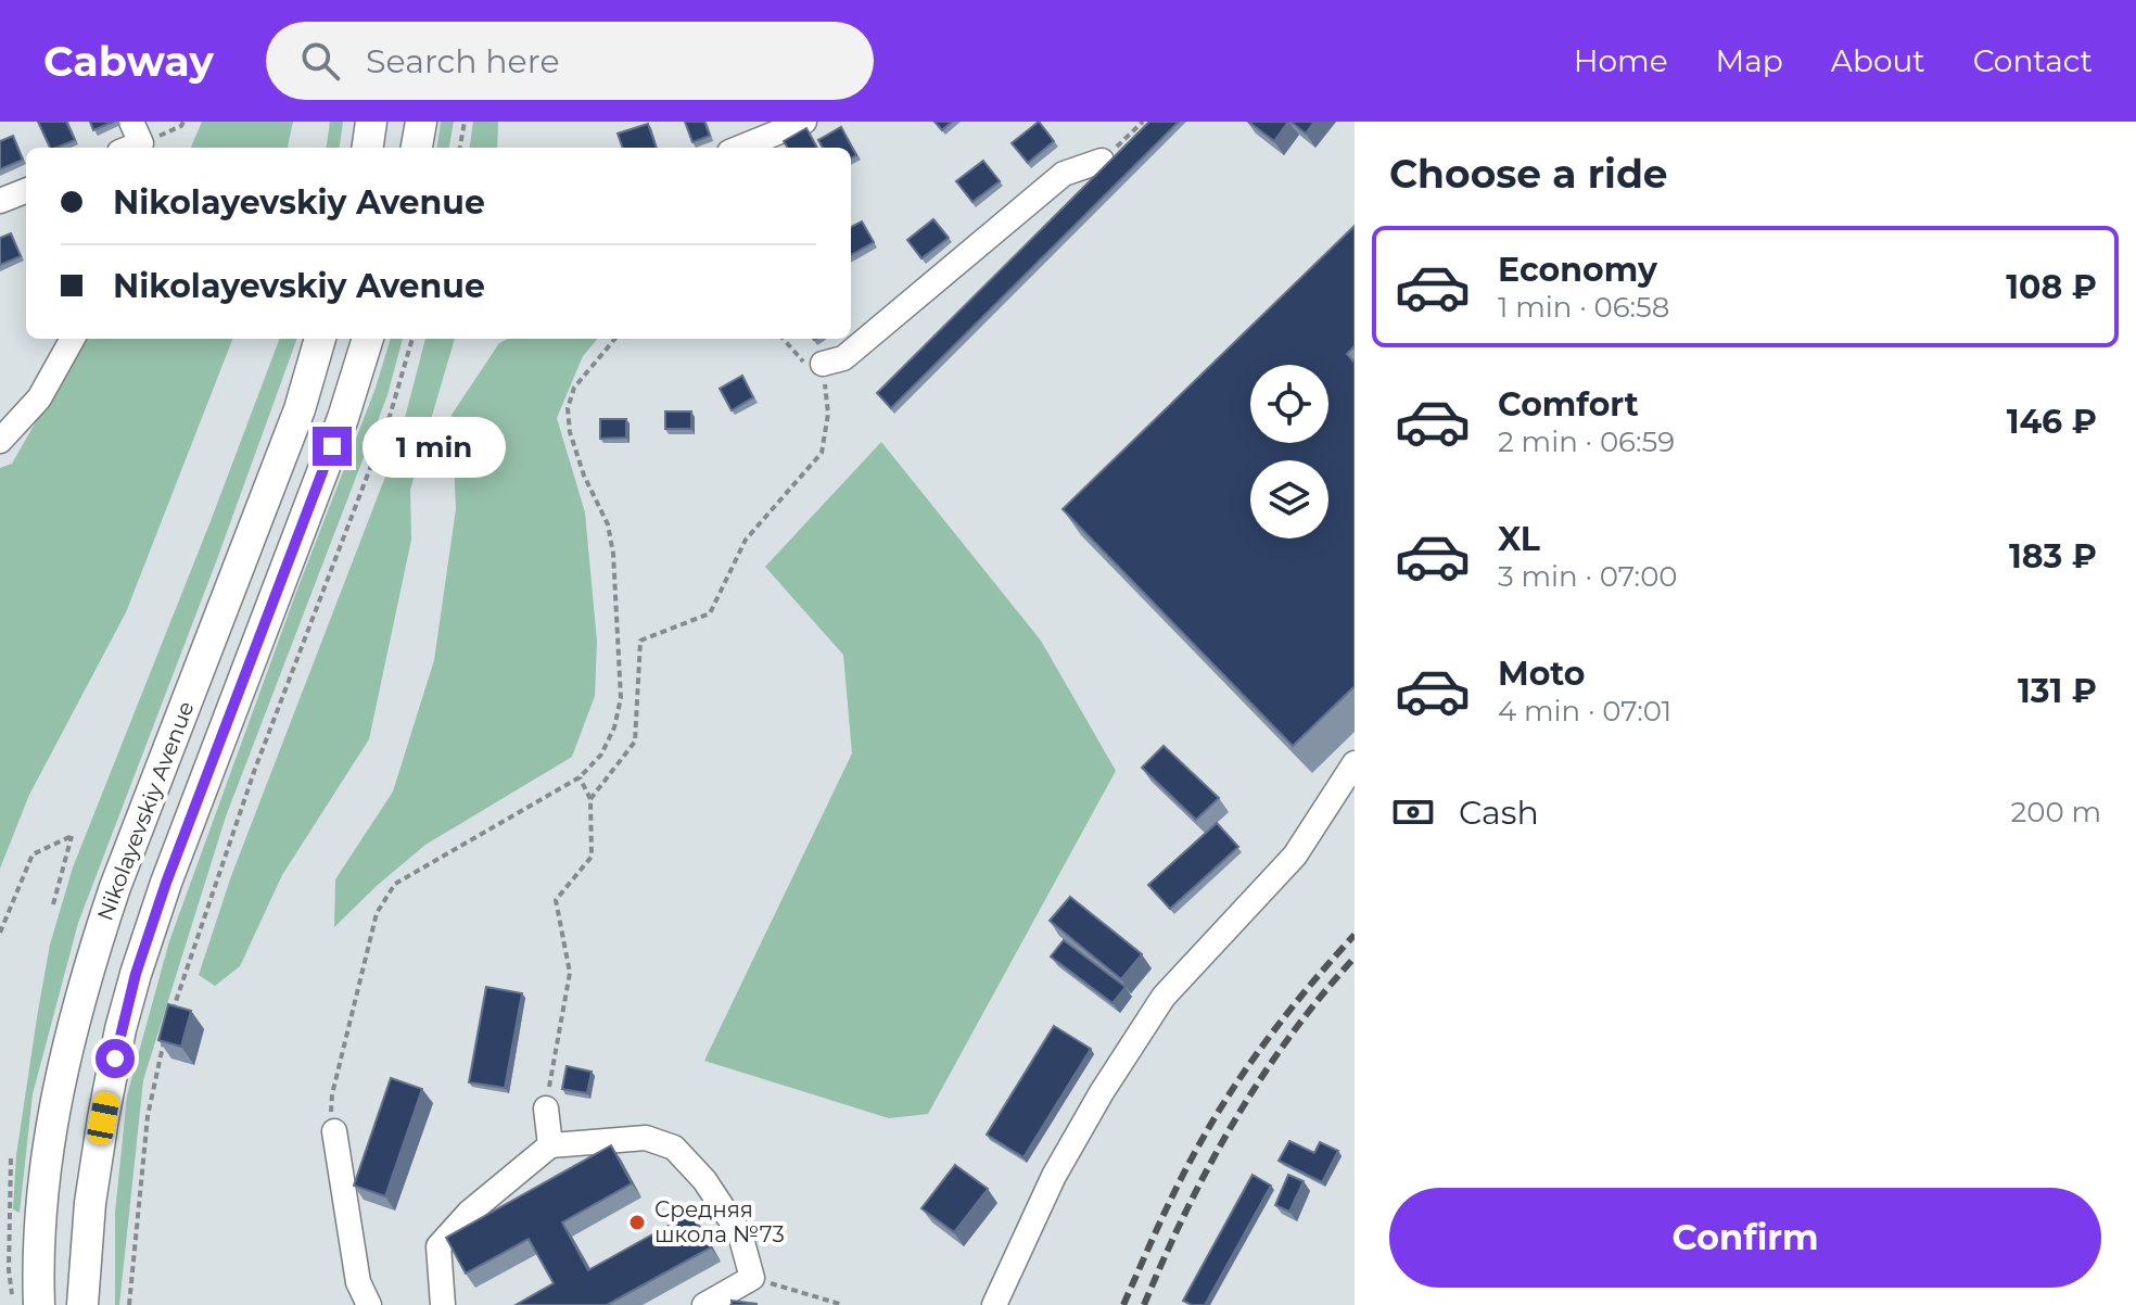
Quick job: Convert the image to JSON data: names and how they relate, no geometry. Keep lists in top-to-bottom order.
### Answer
{
  "streets": {
    "main road": ["Nikolayevskiy Avenue"]
  },
  "places": ["Средняя школа №73"],
  "page": {
    "header": "Cabway",
    "search": "Search here",
    "nav": [
      "Home",
      "Map",
      "About",
      "Contact"
    ],
    "heading": "Choose a ride",
    "banner": ["Nikolayevskiy Avenue", "Nikolayevskiy Avenue"],
    "list": [
      {
        "name": "Economy",
        "note": "1 min · 06:58",
        "value": "108 ₽"
      },
      {
        "name": "Comfort",
        "note": "2 min · 06:59",
        "value": "146 ₽"
      },
      {
        "name": "XL",
        "note": "3 min · 07:00",
        "value": "183 ₽"
      },
      {
        "name": "Moto",
        "note": "4 min · 07:01",
        "value": "131 ₽"
      }
    ],
    "bubble": "1 min",
    "pay": ["Cash", "200 m"],
    "buttons": "Confirm"
  }
}
